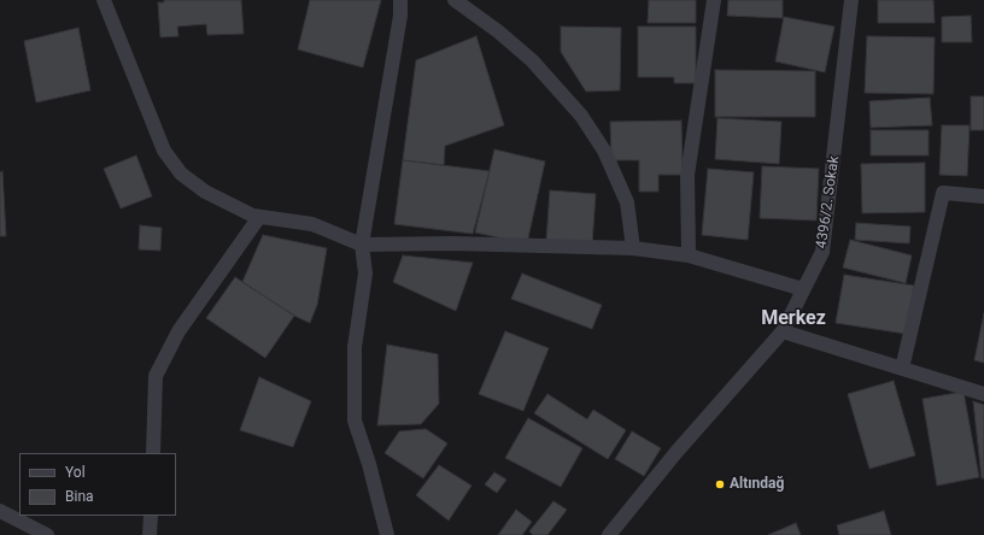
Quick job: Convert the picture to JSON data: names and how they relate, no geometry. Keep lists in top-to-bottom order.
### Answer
{
  "streets": {
    "street": ["4396/2. Sokak"]
  },
  "districts": ["Merkez"],
  "places": ["Altındağ"],
  "legend": ["Yol", "Bina"]
}
